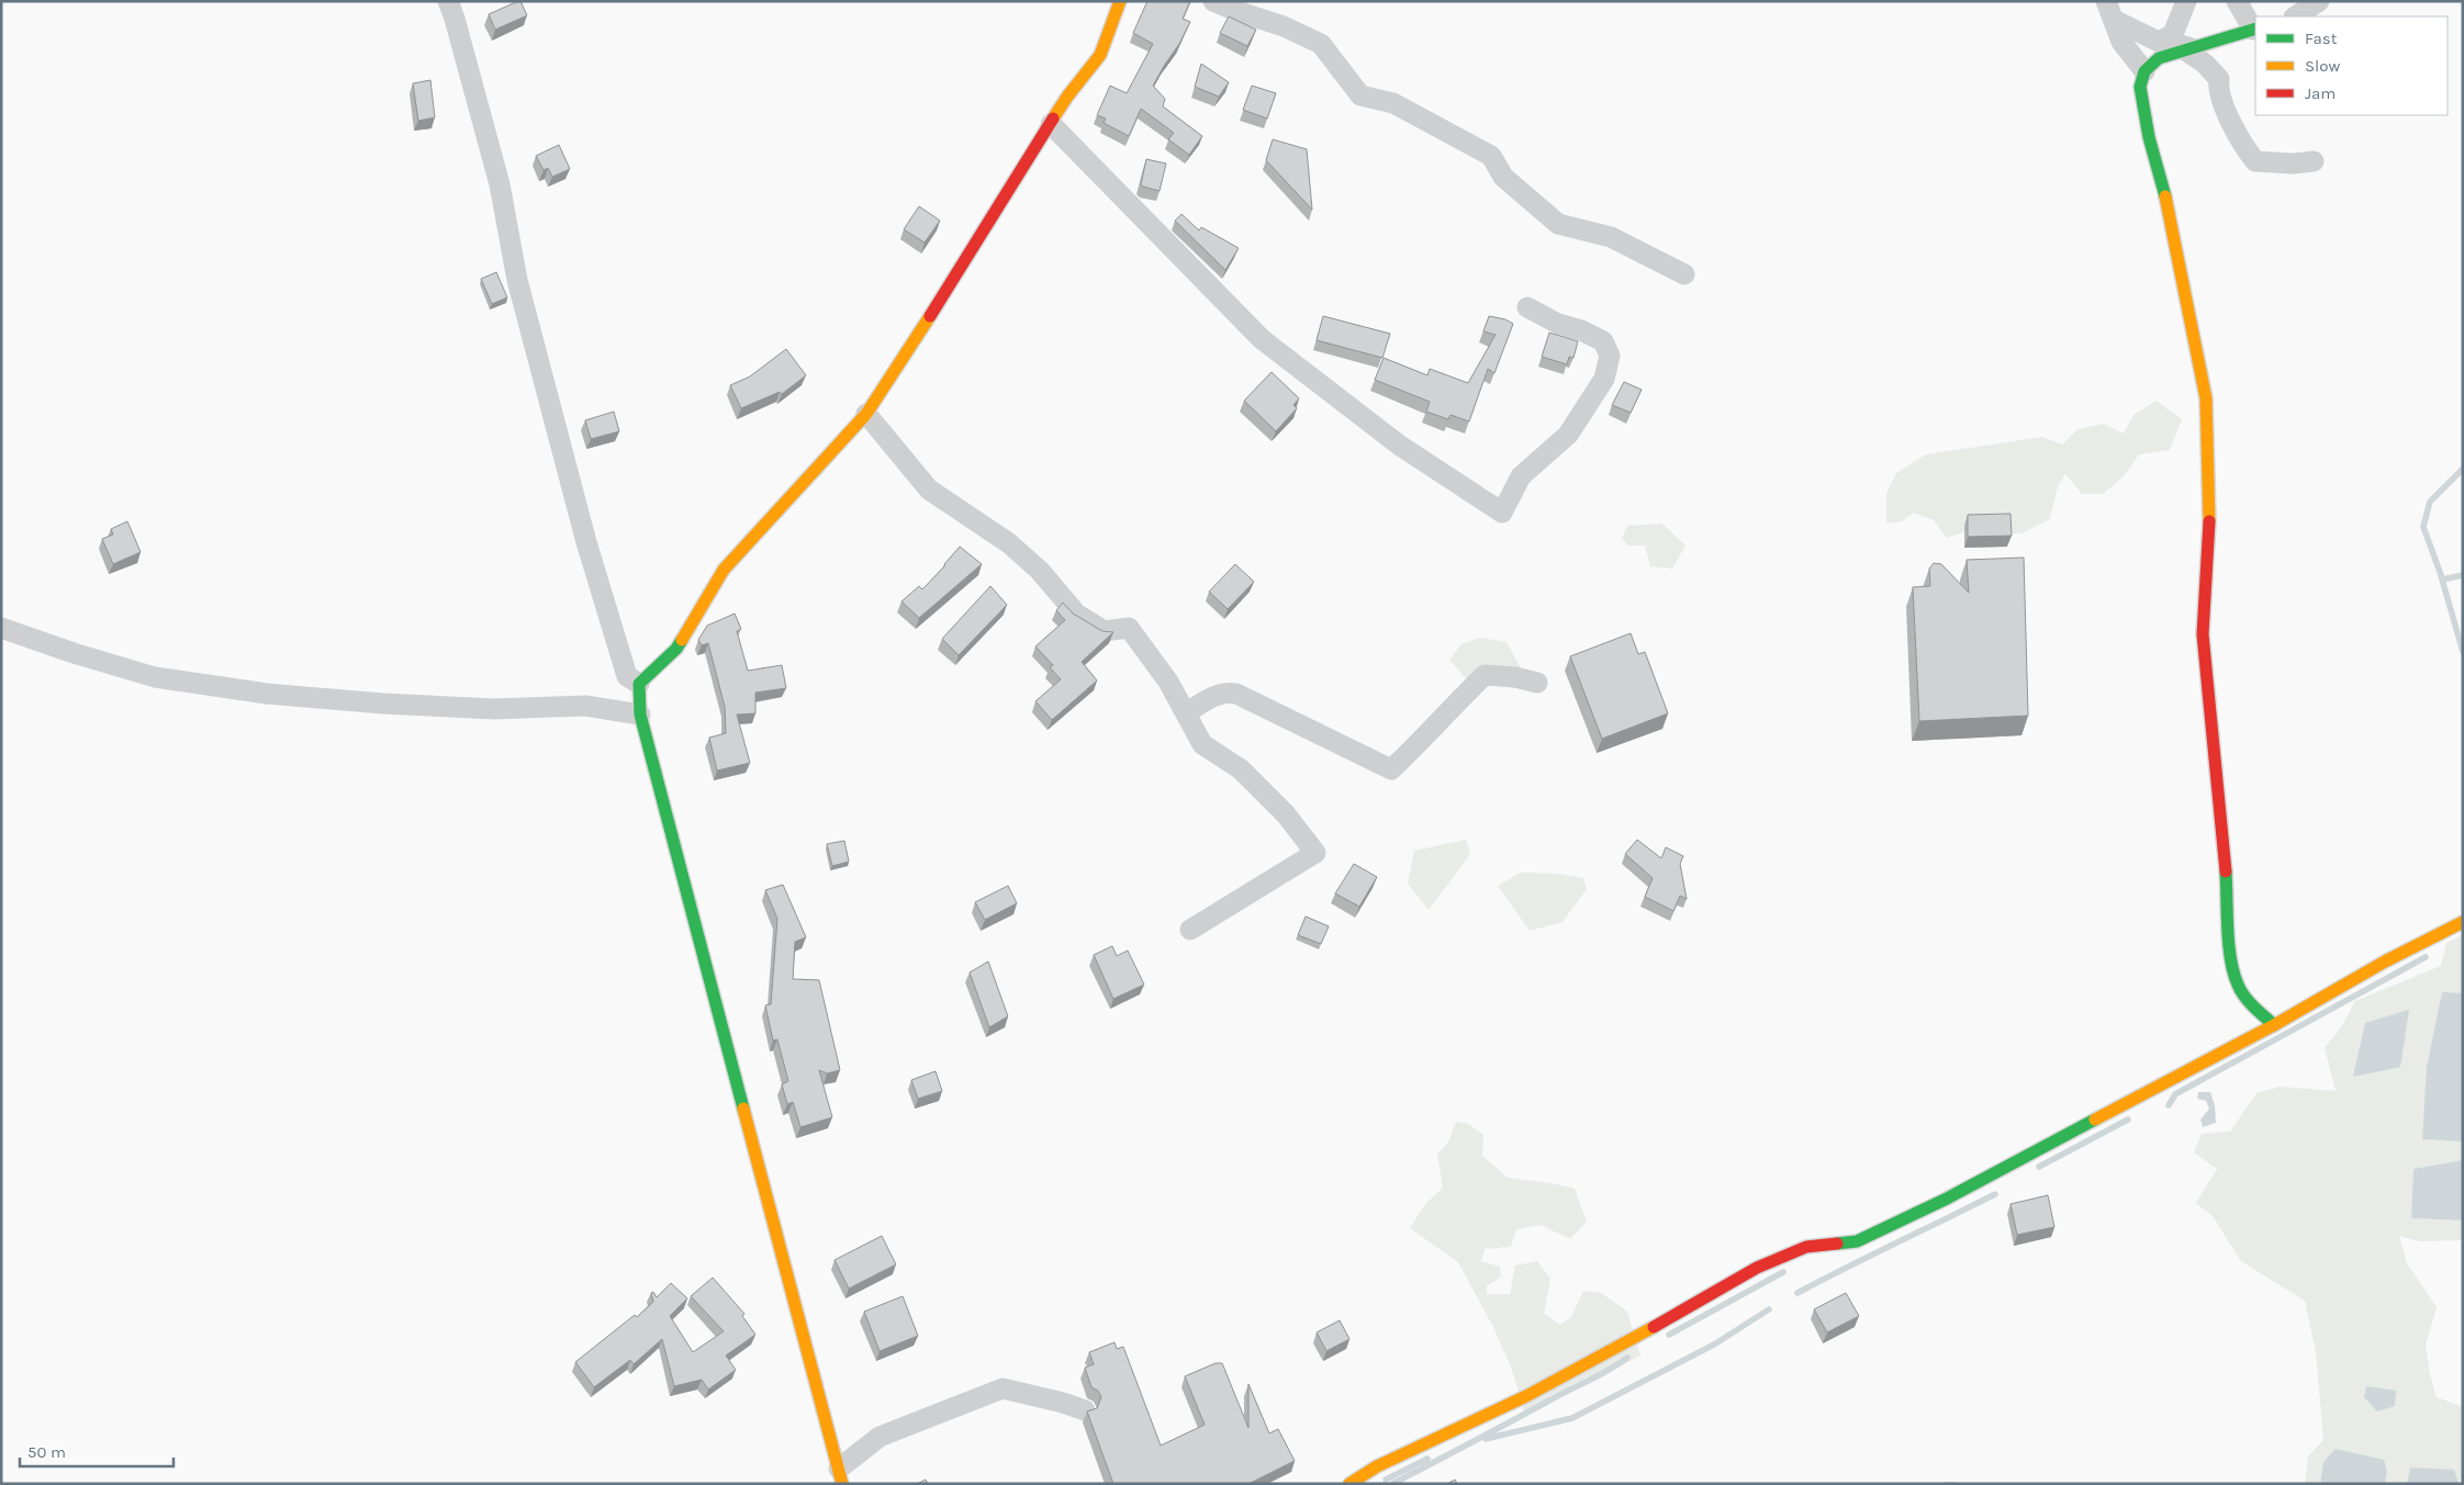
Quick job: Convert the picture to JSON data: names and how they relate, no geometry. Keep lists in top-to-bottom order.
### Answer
{
  "legend": ["Fast", "Slow", "Jam"],
  "scale_bar": "50 m"
}
